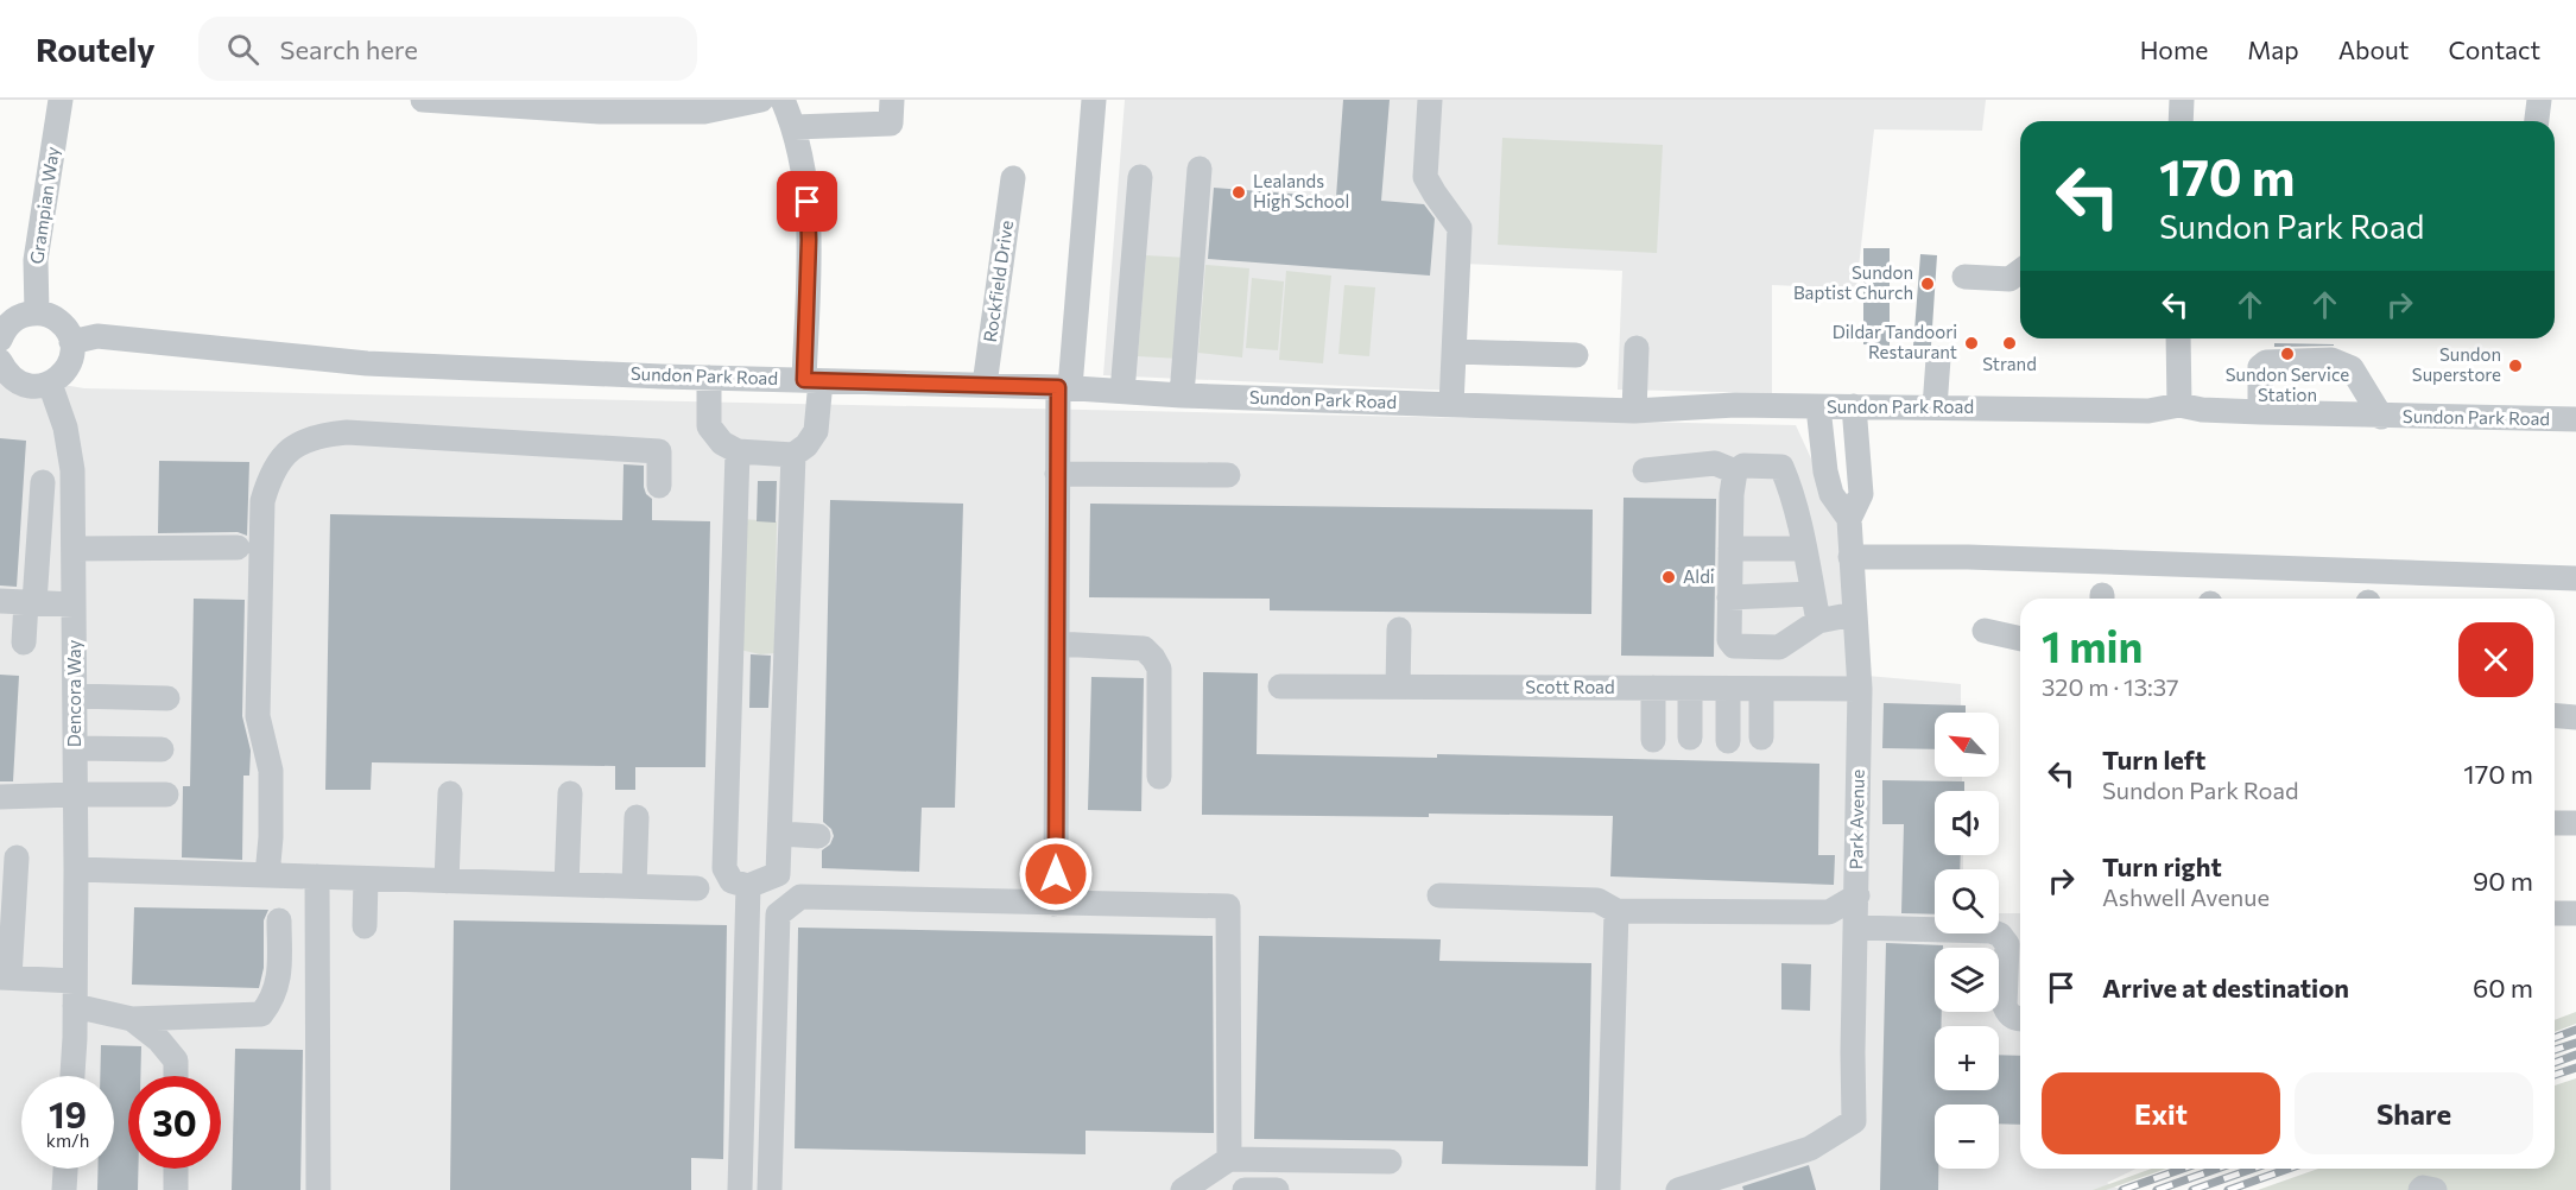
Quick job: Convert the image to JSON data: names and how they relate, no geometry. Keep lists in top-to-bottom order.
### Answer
{
  "streets": {
    "street": [
      "Grampian Way",
      "Rockfield Drive",
      "Sundon Park Road",
      "Scott Road",
      "Dencora Way",
      "Park Avenue"
    ]
  },
  "crossings": [
    ["Rockfield Drive", "Sundon Park Road"],
    ["Sundon Park Road", "Park Avenue"],
    ["Scott Road", "Park Avenue"]
  ],
  "places": [
    "Lealands High School",
    "Sundon Baptist Church",
    "Dildar Tandoori Restaurant",
    "Strand",
    "Sundon Service Station",
    "Sundon Superstore",
    "Aldi"
  ],
  "north": "top left",
  "page": {
    "header": "Routely",
    "search": "Search here",
    "nav": [
      "Home",
      "Map",
      "About",
      "Contact"
    ],
    "turn": ["170 m", "Sundon Park Road"],
    "heading": ["1 min", "320 m · 13:37"],
    "map_buttons": ["+", "−"],
    "list": [
      {
        "name": "Turn left",
        "note": "Sundon Park Road",
        "value": "170 m"
      },
      {
        "name": "Turn right",
        "note": "Ashwell Avenue",
        "value": "90 m"
      },
      {
        "name": "Arrive at destination",
        "value": "60 m"
      }
    ],
    "buttons": ["Exit", "Share"],
    "speed": "19 km/h",
    "limit": "30"
  }
}
